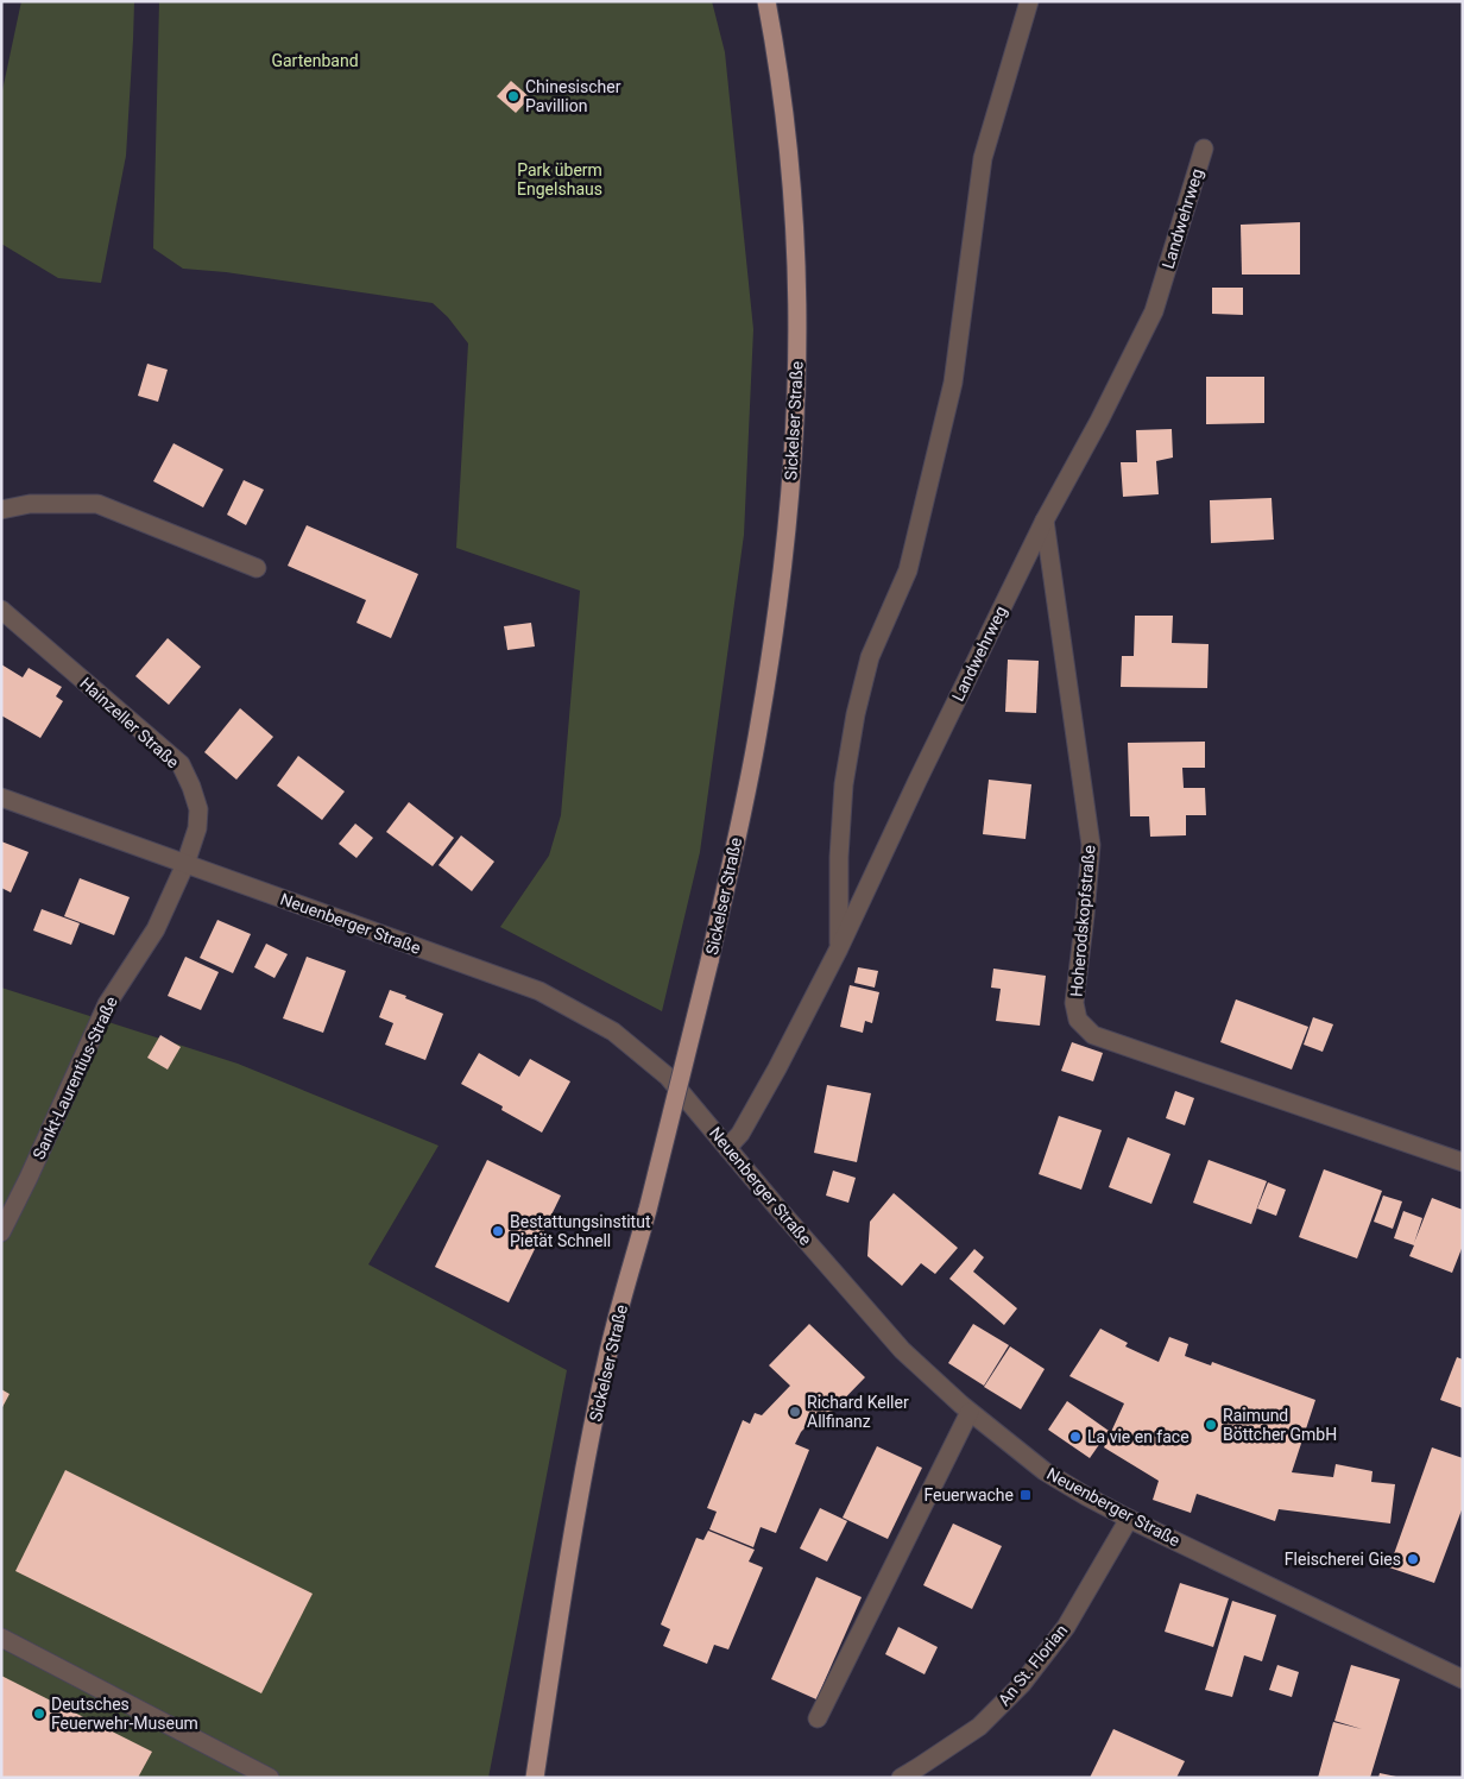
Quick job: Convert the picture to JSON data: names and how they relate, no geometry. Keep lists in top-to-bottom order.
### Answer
{
  "streets": {
    "main road": ["Sickelser Straße"],
    "street": [
      "Landwehrweg",
      "Hainzeller Straße",
      "Hoherodskopfstraße",
      "Neuenberger Straße",
      "Sankt-Laurentius-Straße",
      "An St. Florian"
    ]
  },
  "crossings": [
    ["Landwehrweg", "Hoherodskopfstraße"],
    ["Landwehrweg", "Neuenberger Straße"],
    ["Hainzeller Straße", "Neuenberger Straße"],
    ["Hainzeller Straße", "Sankt-Laurentius-Straße"],
    ["Neuenberger Straße", "Sankt-Laurentius-Straße"],
    ["Neuenberger Straße", "An St. Florian"]
  ],
  "parks": ["Gartenband", "Park überm Engelshaus"],
  "places": {
    "other": [
      "Chinesischer Pavillion",
      "Bestattungsinstitut Pietät Schnell",
      "Richard Keller Allfinanz",
      "Raimund Böttcher GmbH",
      "La vie en face",
      "Fleischerei Gies",
      "Deutsches Feuerwehr-Museum"
    ],
    "transit": ["Feuerwache"]
  }
}
